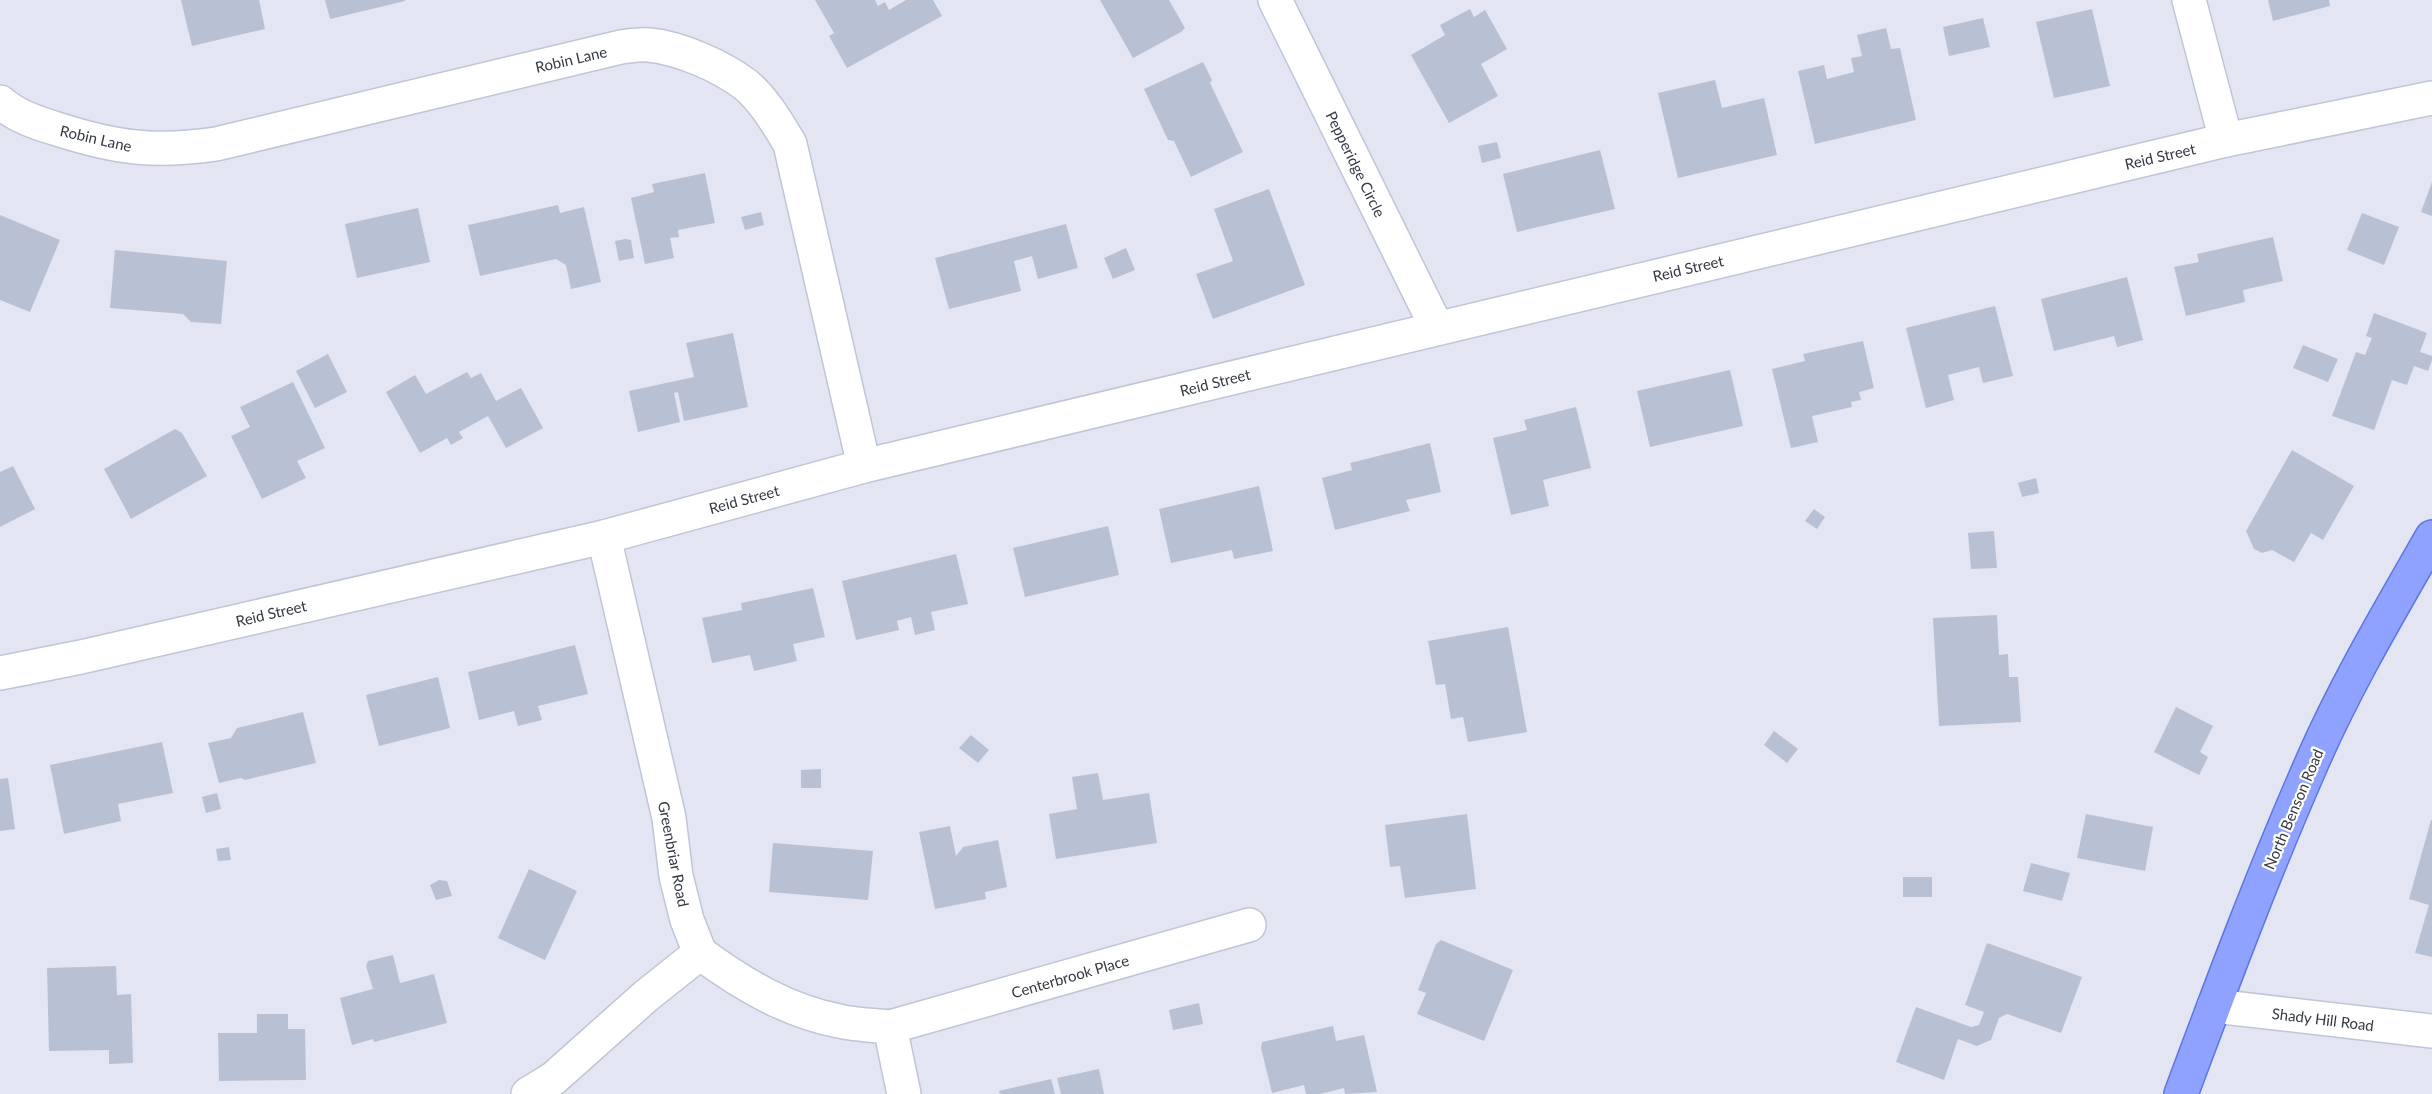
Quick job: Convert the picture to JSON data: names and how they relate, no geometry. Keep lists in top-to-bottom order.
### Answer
{
  "streets": {
    "main road": ["North Benson Road"],
    "street": [
      "Robin Lane",
      "Reid Street",
      "Pepperidge Circle",
      "Greenbriar Road",
      "Centerbrook Place",
      "Shady Hill Road"
    ]
  },
  "crossings": [
    ["Robin Lane", "Reid Street"],
    ["Reid Street", "Pepperidge Circle"],
    ["Reid Street", "Greenbriar Road"],
    ["North Benson Road", "Shady Hill Road"]
  ]
}
